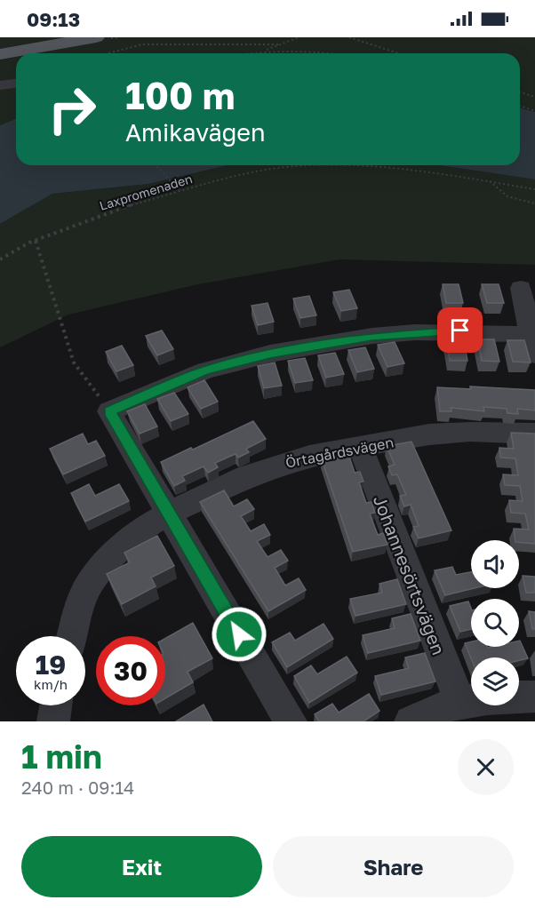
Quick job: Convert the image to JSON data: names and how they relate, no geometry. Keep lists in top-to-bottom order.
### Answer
{
  "streets": {
    "street": ["Örtagårdsvägen", "Johannesörtsvägen"],
    "path": ["Laxpromenaden"]
  },
  "crossings": [
    ["Örtagårdsvägen", "Johannesörtsvägen"]
  ],
  "page": {
    "status": "09:13",
    "turn": ["100 m", "Amikavägen"],
    "speed": "19 km/h",
    "limit": "30",
    "heading": ["1 min", "240 m · 09:14"],
    "buttons": ["Exit", "Share"]
  }
}
